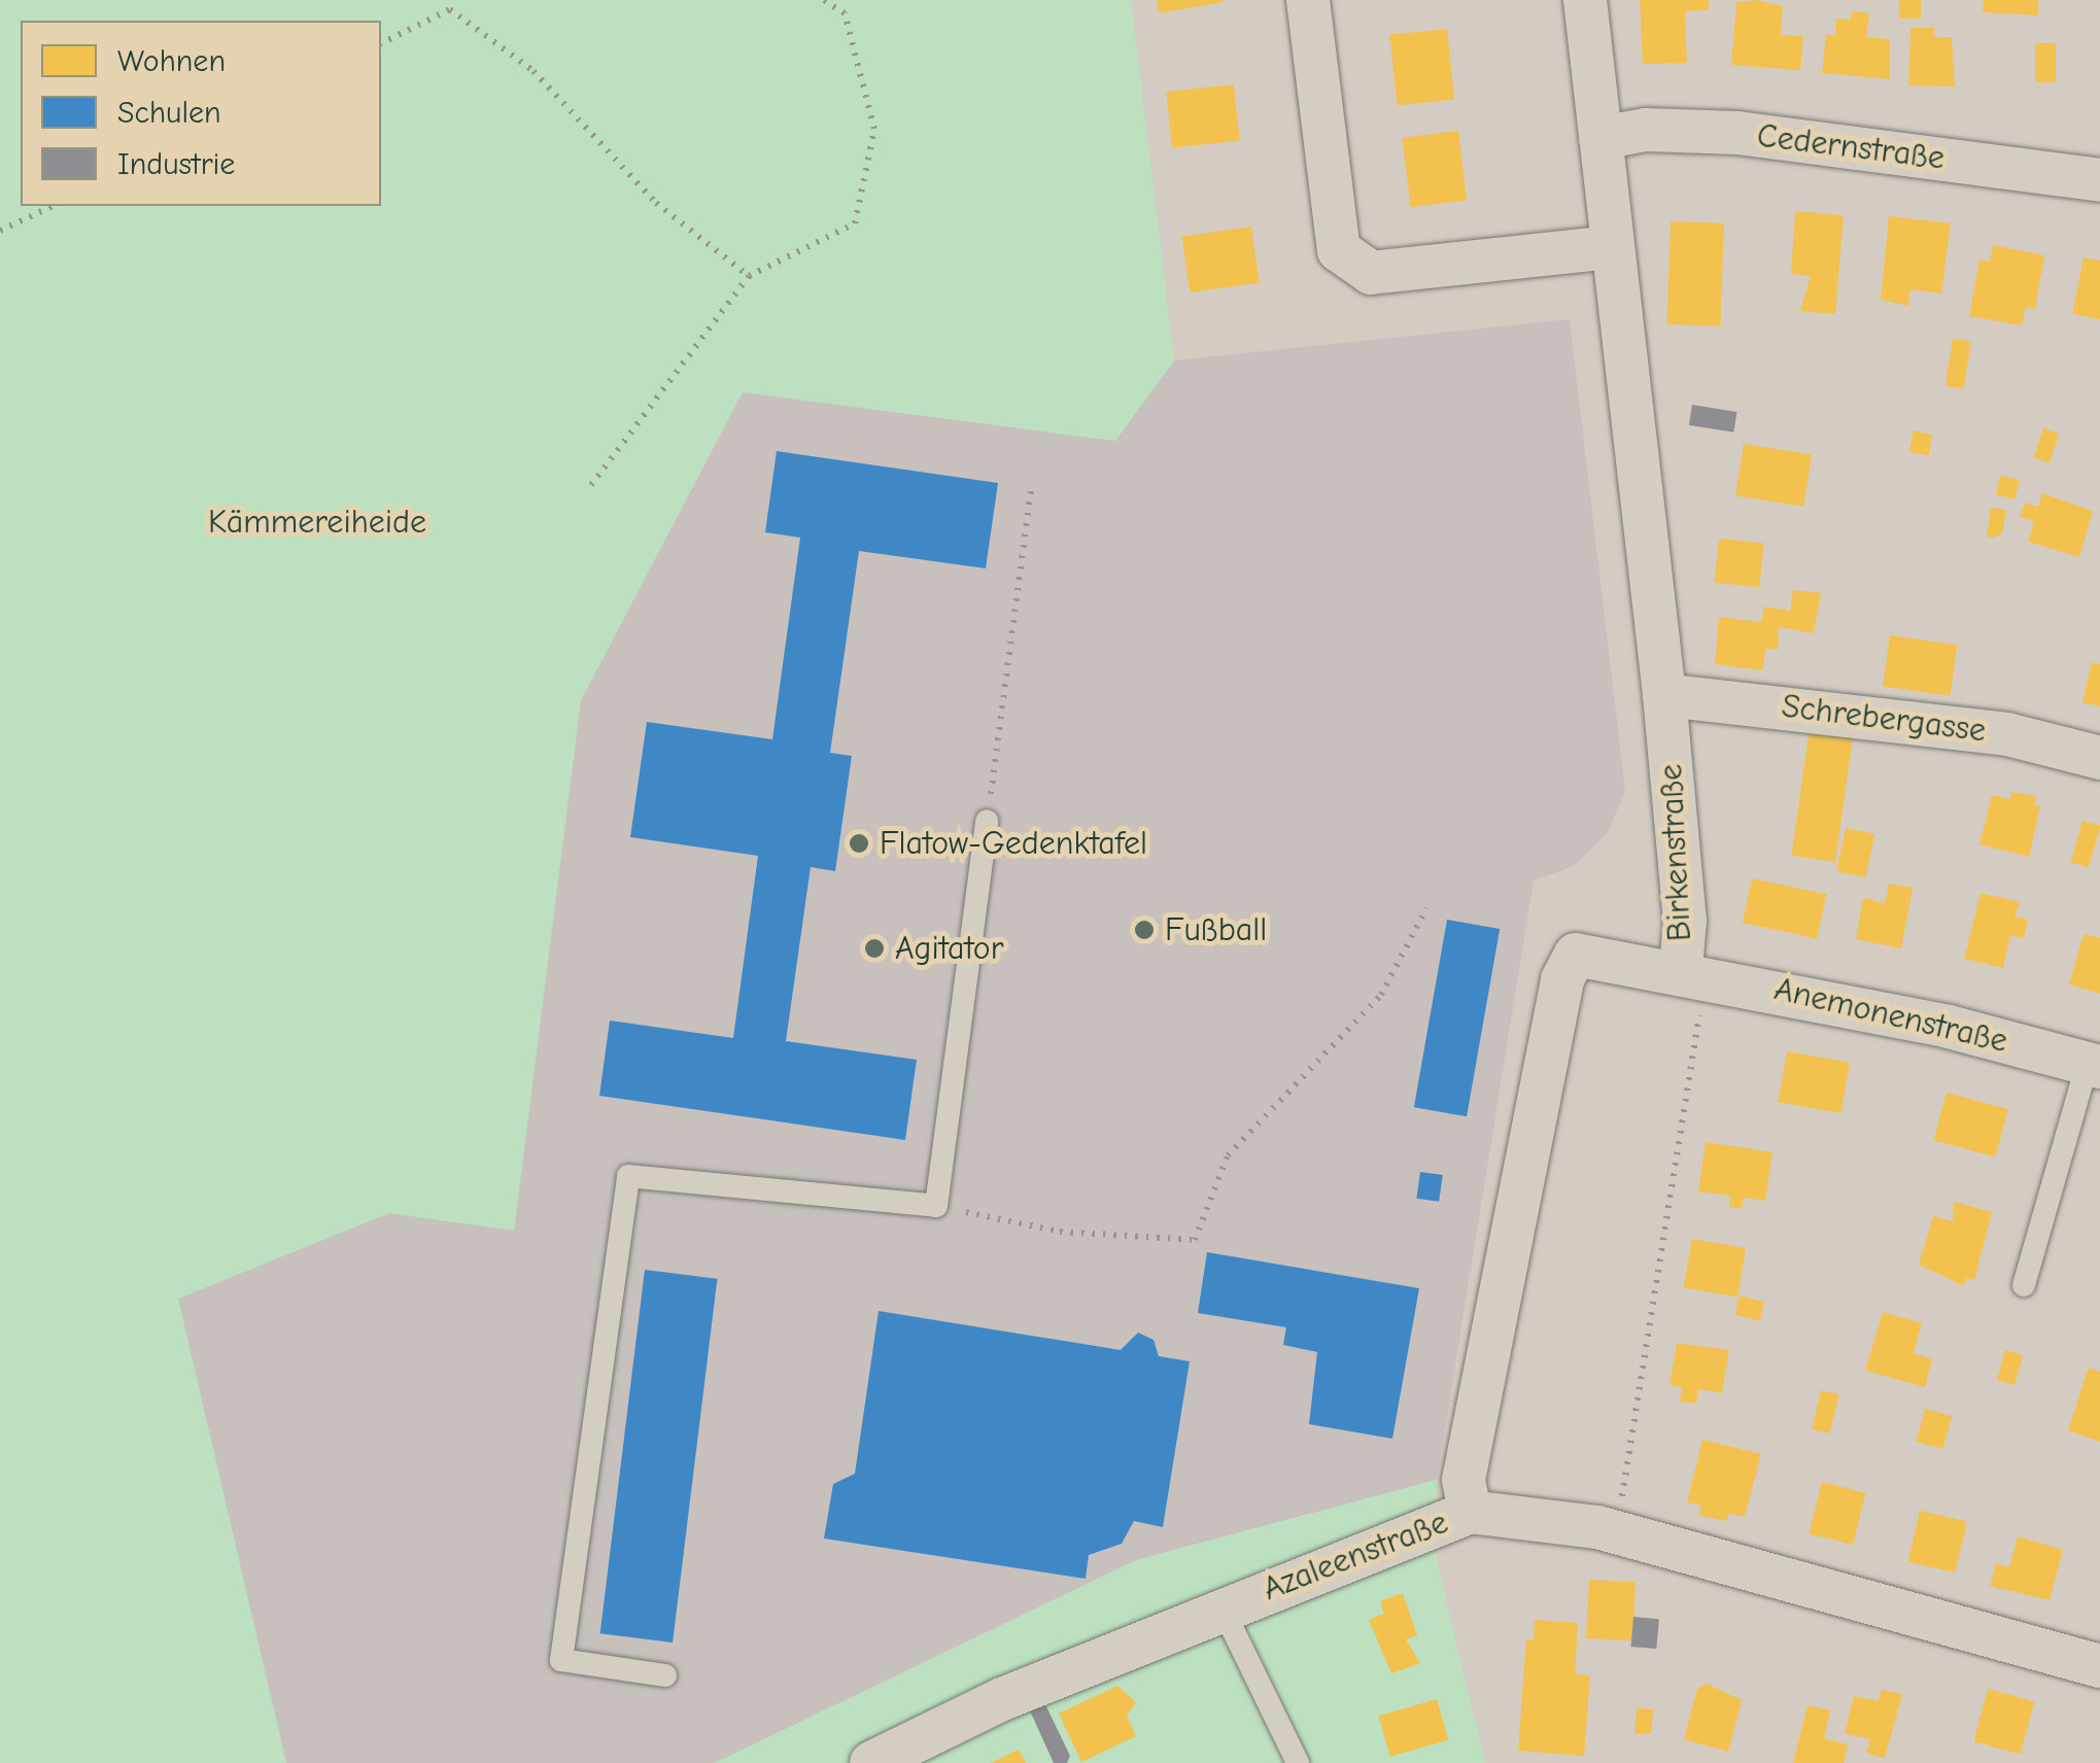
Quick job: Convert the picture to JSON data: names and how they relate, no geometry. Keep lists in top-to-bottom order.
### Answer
{
  "streets": {
    "street": [
      "Cedernstraße",
      "Schrebergasse",
      "Birkenstraße",
      "Anemonenstraße",
      "Azaleenstraße"
    ]
  },
  "crossings": [
    ["Cedernstraße", "Birkenstraße"],
    ["Schrebergasse", "Birkenstraße"],
    ["Birkenstraße", "Anemonenstraße"],
    ["Birkenstraße", "Azaleenstraße"]
  ],
  "parks": ["Kämmereiheide"],
  "places": ["Flatow-Gedenktafel", "Fußball", "Agitator"],
  "legend": ["Wohnen", "Schulen", "Industrie"]
}
